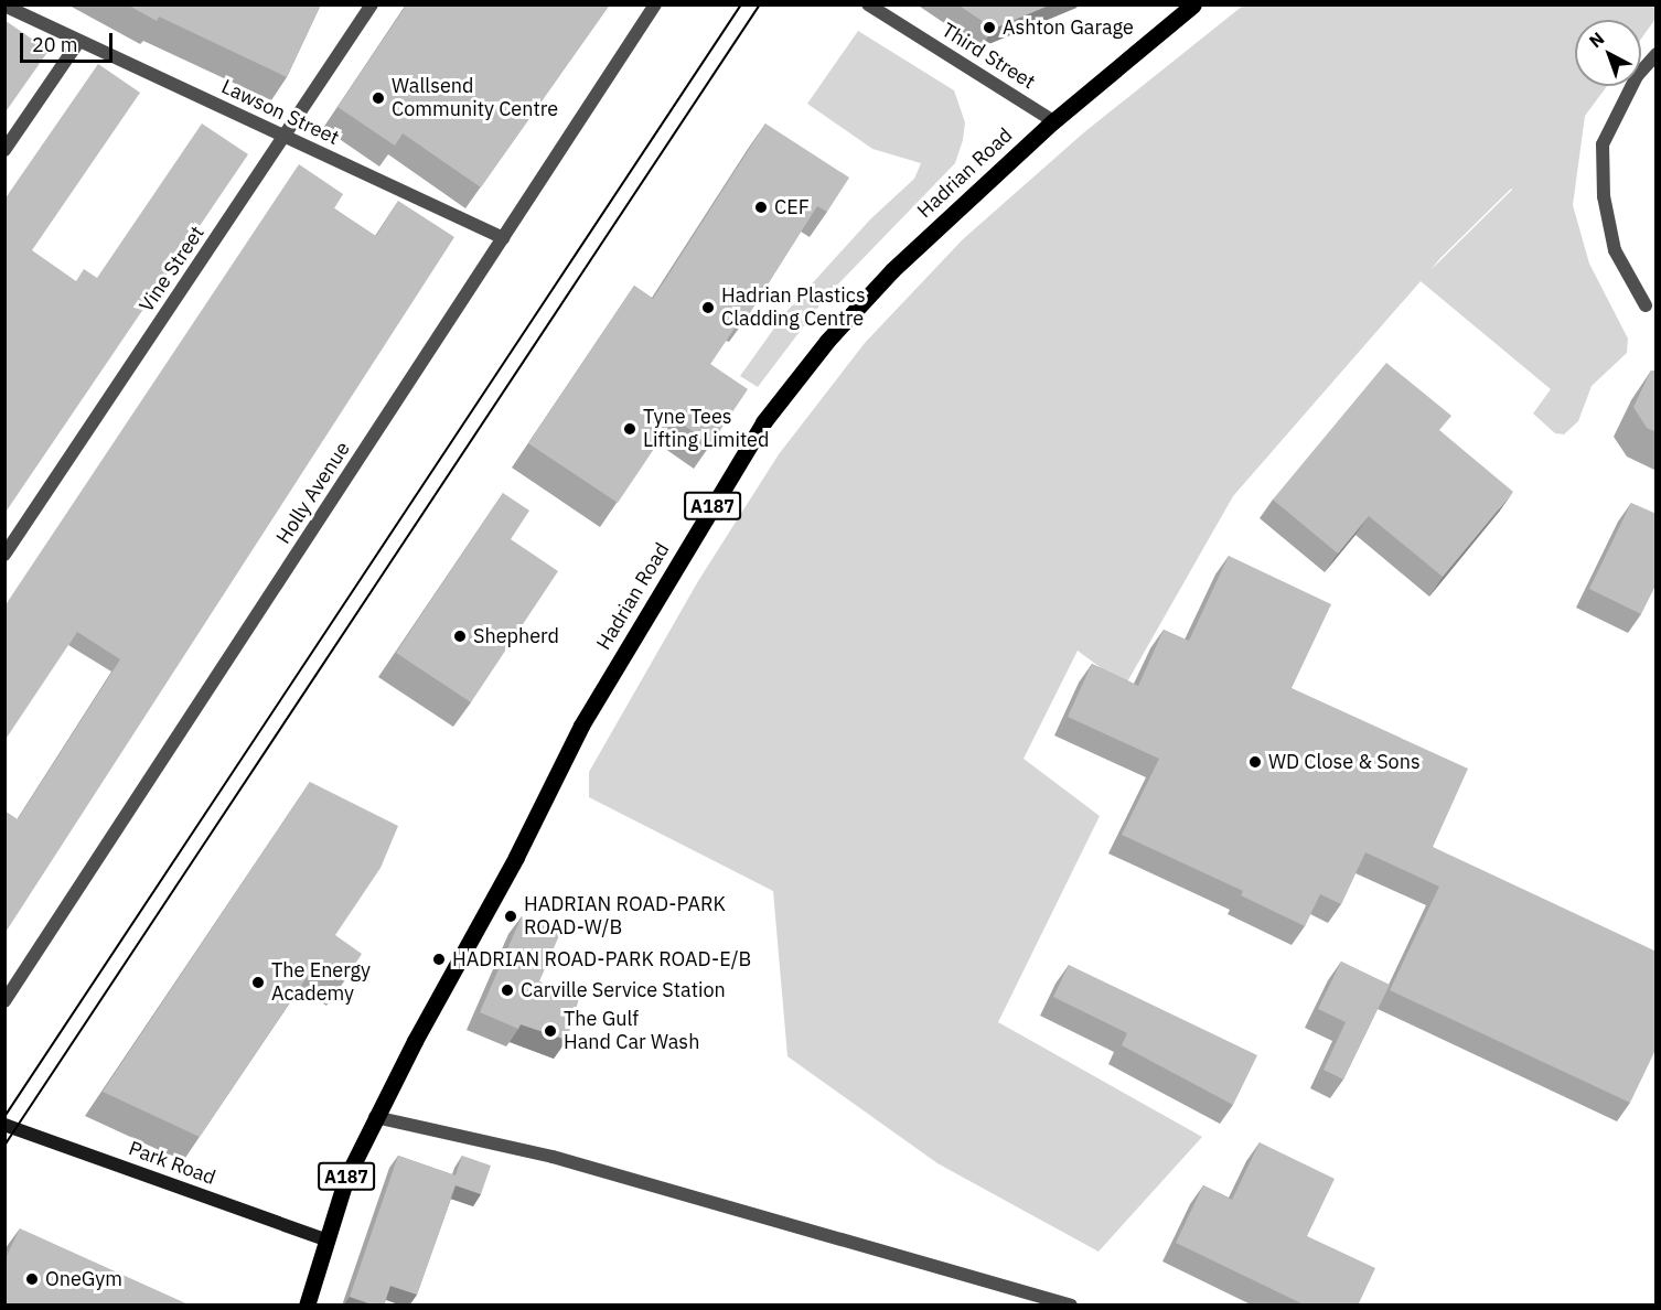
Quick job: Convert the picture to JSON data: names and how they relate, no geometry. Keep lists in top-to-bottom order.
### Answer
{
  "streets": {
    "main road": ["Hadrian Road", "A187"],
    "street": [
      "Third Street",
      "Lawson Street",
      "Vine Street",
      "Holly Avenue",
      "Park Road"
    ]
  },
  "crossings": [
    ["Third Street", "Hadrian Road"],
    ["Lawson Street", "Vine Street"],
    ["Lawson Street", "Holly Avenue"],
    ["Hadrian Road", "A187"],
    ["A187", "Park Road"]
  ],
  "places": [
    "Ashton Garage",
    "Wallsend Community Centre",
    "CEF",
    "Hadrian Plastics Cladding Centre",
    "Tyne Tees Lifting Limited",
    "Shepherd",
    "WD Close & Sons",
    "HADRIAN ROAD-PARK ROAD-W/B",
    "HADRIAN ROAD-PARK ROAD-E/B",
    "The Energy Academy",
    "Carville Service Station",
    "The Gulf Hand Car Wash",
    "OneGym"
  ],
  "scale_bar": "20 m",
  "north": "top left"
}
